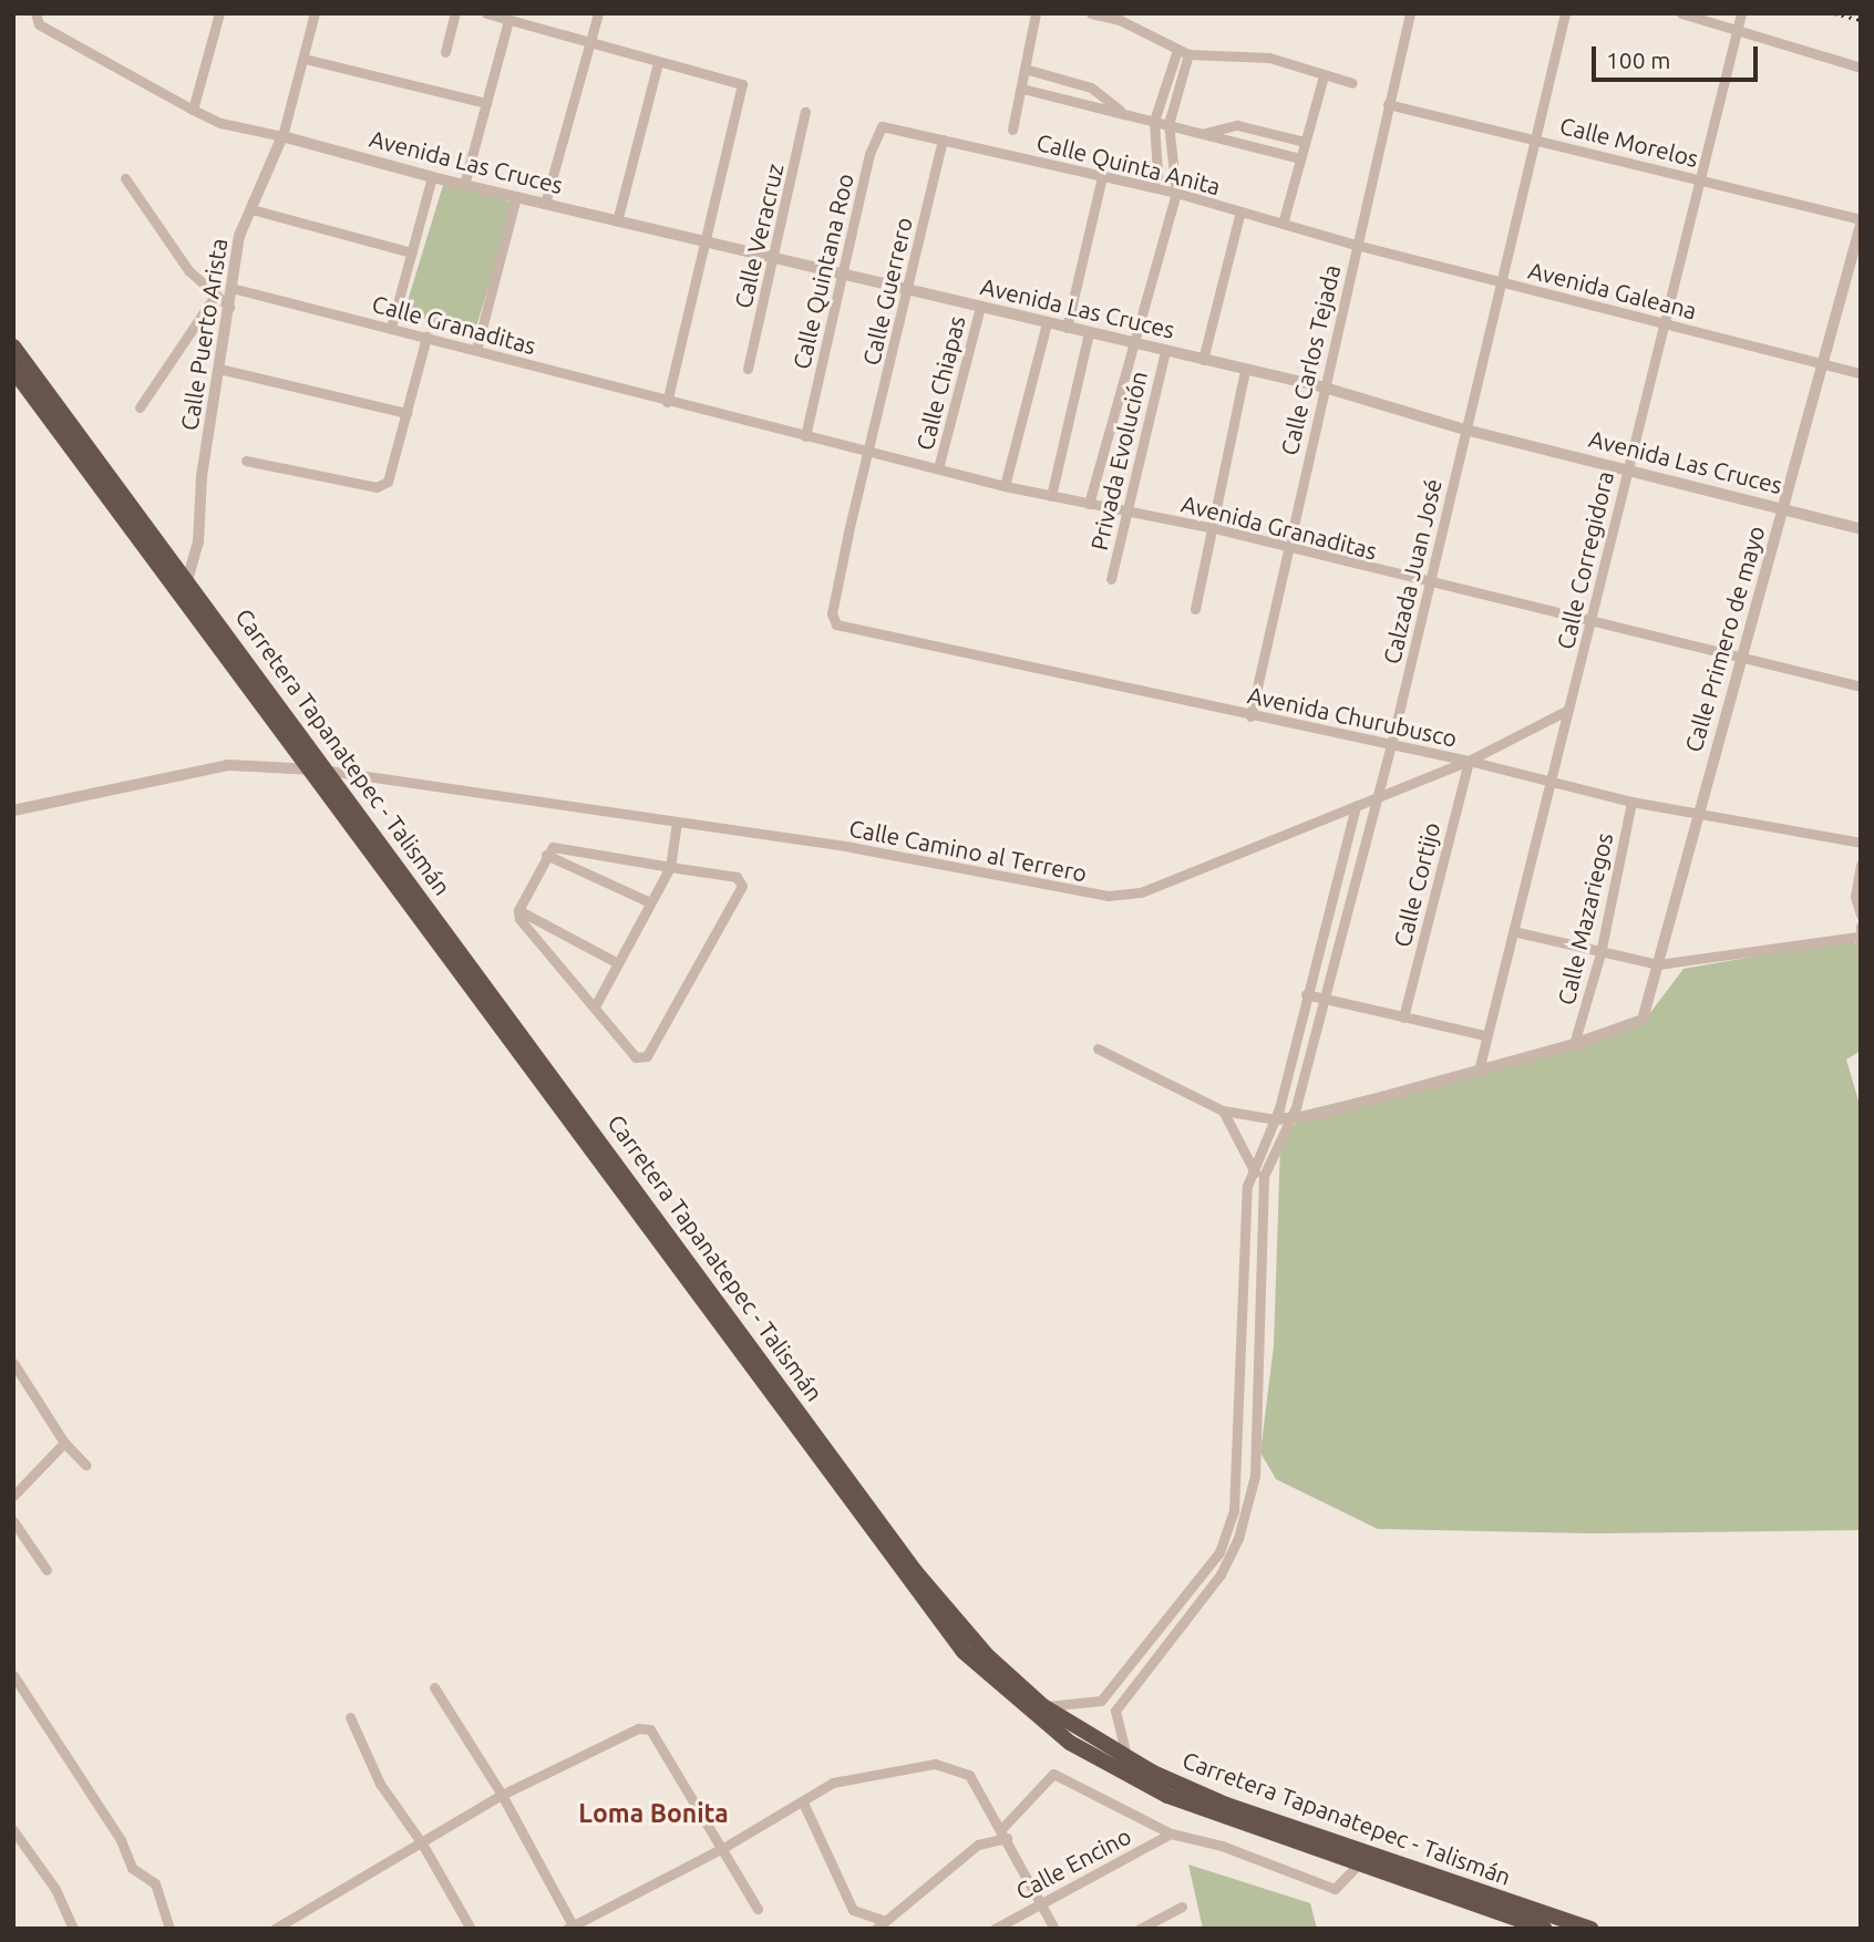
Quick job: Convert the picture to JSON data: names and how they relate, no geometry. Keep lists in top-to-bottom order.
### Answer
{
  "streets": {
    "highway": ["Carretera Tapanatepec - Talismán"],
    "street": [
      "Calle Morelos",
      "Avenida Las Cruces",
      "Calle Quinta Anita",
      "Calle Veracruz",
      "Calle Quintana Roo",
      "Avenida Galeana",
      "Calle Guerrero",
      "Calle Granaditas",
      "Calle Puerto Arista",
      "Calle Carlos Tejada",
      "Calle Chiapas",
      "Privada Evolución",
      "Avenida Granaditas",
      "Calle Corregidora",
      "Calzada Juan José",
      "Calle Primero de mayo",
      "Avenida Churubusco",
      "Calle Camino al Terrero",
      "Calle Cortijo",
      "Calle Mazariegos",
      "Calle Encino"
    ]
  },
  "crossings": [
    ["Calle Morelos", "Calle Carlos Tejada"],
    ["Calle Morelos", "Calle Corregidora"],
    ["Calle Morelos", "Calzada Juan José"],
    ["Calle Morelos", "Calle Primero de mayo"],
    ["Avenida Las Cruces", "Calle Veracruz"],
    ["Avenida Las Cruces", "Calle Quintana Roo"],
    ["Avenida Las Cruces", "Calle Guerrero"],
    ["Avenida Las Cruces", "Calle Puerto Arista"],
    ["Avenida Las Cruces", "Calle Carlos Tejada"],
    ["Avenida Las Cruces", "Calle Chiapas"],
    ["Avenida Las Cruces", "Privada Evolución"],
    ["Avenida Las Cruces", "Calle Corregidora"],
    ["Avenida Las Cruces", "Calzada Juan José"],
    ["Avenida Las Cruces", "Calle Primero de mayo"],
    ["Calle Quinta Anita", "Calle Quintana Roo"],
    ["Calle Quinta Anita", "Avenida Galeana"],
    ["Calle Quinta Anita", "Calle Guerrero"],
    ["Calle Quinta Anita", "Calle Carlos Tejada"],
    ["Calle Quintana Roo", "Calle Granaditas"],
    ["Calle Quintana Roo", "Avenida Granaditas"],
    ["Avenida Galeana", "Calle Carlos Tejada"],
    ["Avenida Galeana", "Calle Corregidora"],
    ["Avenida Galeana", "Calzada Juan José"],
    ["Avenida Galeana", "Calle Primero de mayo"],
    ["Calle Guerrero", "Avenida Granaditas"],
    ["Calle Guerrero", "Avenida Churubusco"],
    ["Calle Granaditas", "Calle Puerto Arista"],
    ["Calle Granaditas", "Avenida Granaditas"],
    ["Calle Puerto Arista", "Carretera Tapanatepec - Talismán"],
    ["Calle Carlos Tejada", "Avenida Granaditas"],
    ["Calle Carlos Tejada", "Avenida Churubusco"],
    ["Calle Chiapas", "Avenida Granaditas"],
    ["Privada Evolución", "Avenida Granaditas"],
    ["Avenida Granaditas", "Calle Corregidora"],
    ["Avenida Granaditas", "Calzada Juan José"],
    ["Avenida Granaditas", "Calle Primero de mayo"],
    ["Calle Corregidora", "Avenida Churubusco"],
    ["Calle Corregidora", "Calle Camino al Terrero"],
    ["Calzada Juan José", "Avenida Churubusco"],
    ["Calzada Juan José", "Calle Camino al Terrero"],
    ["Calle Primero de mayo", "Avenida Churubusco"],
    ["Calle Primero de mayo", "Calle Mazariegos"],
    ["Avenida Churubusco", "Calle Camino al Terrero"],
    ["Avenida Churubusco", "Calle Cortijo"],
    ["Avenida Churubusco", "Calle Mazariegos"],
    ["Carretera Tapanatepec - Talismán", "Calle Camino al Terrero"],
    ["Calle Camino al Terrero", "Calle Cortijo"]
  ],
  "districts": ["Loma Bonita"],
  "scale_bar": "100 m"
}
